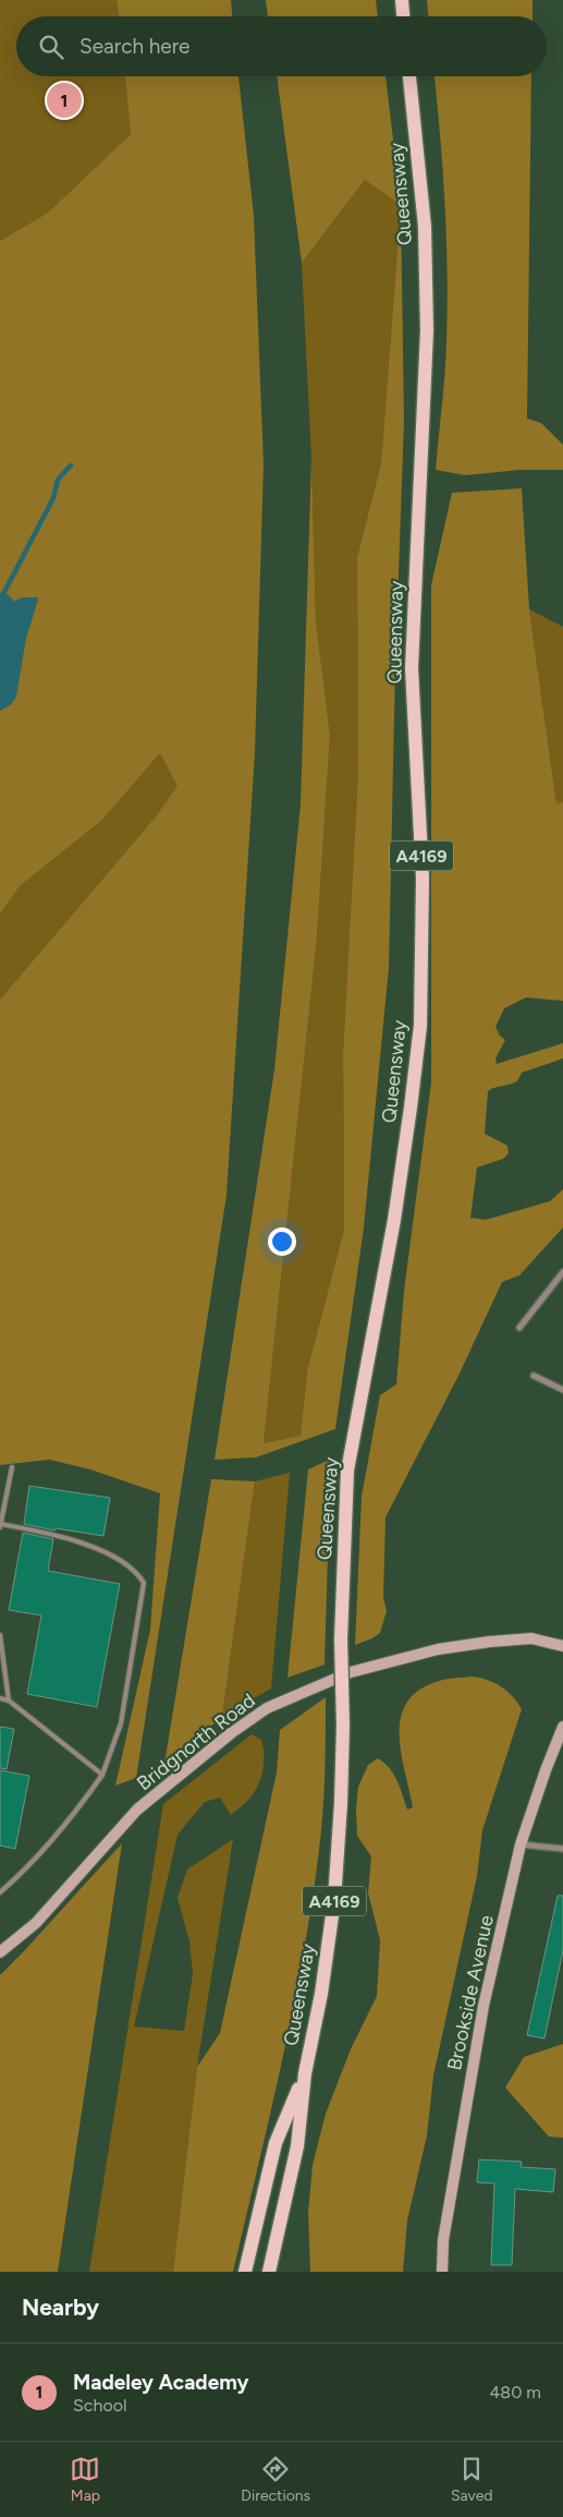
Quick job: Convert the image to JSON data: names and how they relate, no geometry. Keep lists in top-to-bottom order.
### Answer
{
  "streets": {
    "main road": ["Queensway", "A4169"],
    "street": ["Bridgnorth Road", "Brookside Avenue"]
  },
  "page": {
    "search": "Search here",
    "pins": "1",
    "heading": "Nearby",
    "list": [
      {
        "mark": "1",
        "name": "Madeley Academy",
        "note": "School",
        "value": "480 m"
      }
    ],
    "nav": ["Map", "Directions", "Saved"]
  }
}
